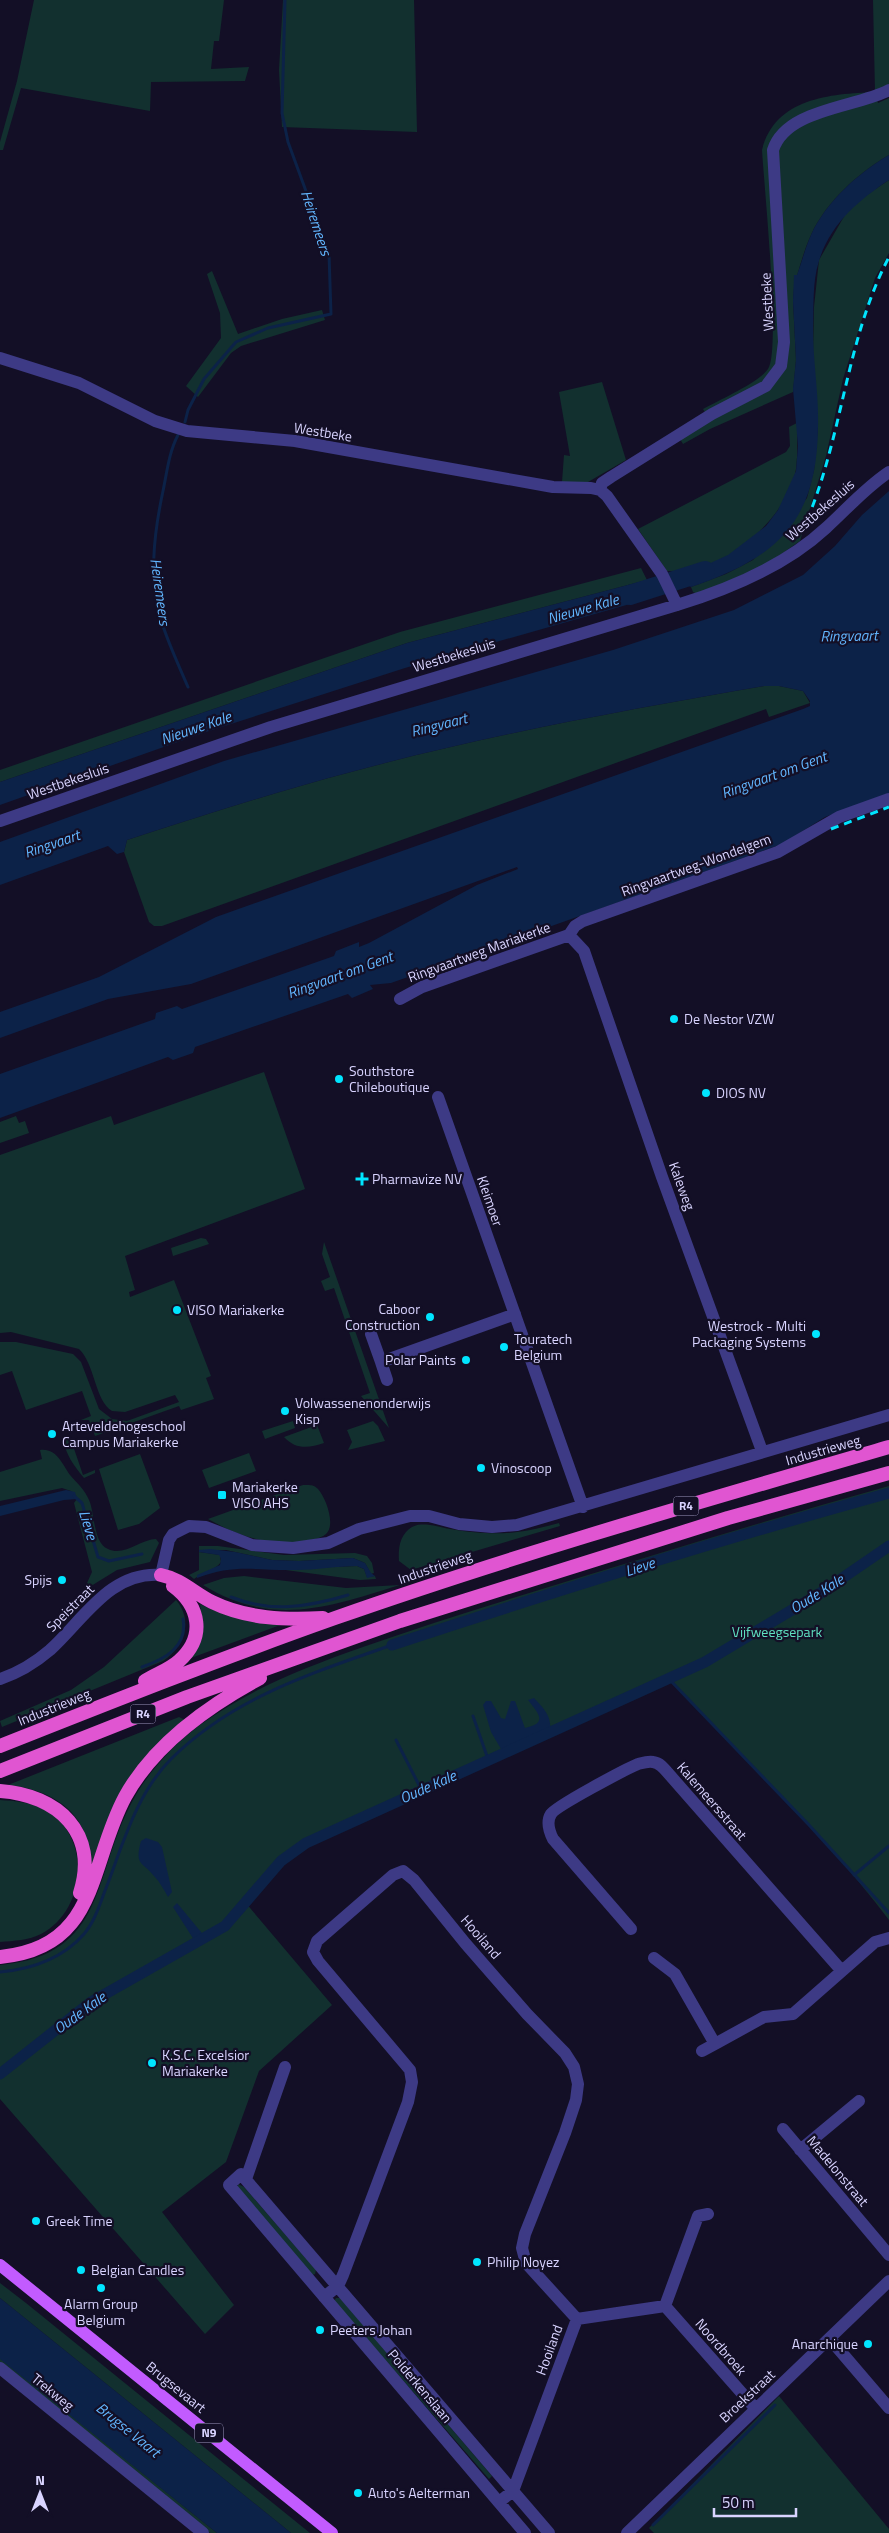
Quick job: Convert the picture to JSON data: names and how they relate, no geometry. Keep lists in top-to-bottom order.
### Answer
{
  "streets": {
    "highway": ["Industrieweg", "R4"],
    "main road": ["Brugsevaart", "N9"],
    "street": [
      "Westbeke",
      "Westbekesluis",
      "Ringvaartweg-Wondelgem",
      "Ringvaartweg Mariakerke",
      "Kaleweg",
      "Kleimoer",
      "Speistraat",
      "Kalemeersstraat",
      "Hooiland",
      "Madelonstraat",
      "Noordbroek",
      "Polderkenslaan",
      "Trekweg",
      "Broekstraat"
    ]
  },
  "crossings": [
    ["Ringvaartweg-Wondelgem", "Ringvaartweg Mariakerke"],
    ["Ringvaartweg-Wondelgem", "Kaleweg"],
    ["Ringvaartweg Mariakerke", "Kaleweg"],
    ["Kaleweg", "Industrieweg"],
    ["Kleimoer", "Industrieweg"],
    ["Industrieweg", "R4"],
    ["Industrieweg", "Speistraat"],
    ["R4", "Speistraat"],
    ["Hooiland", "Polderkenslaan"],
    ["Noordbroek", "Broekstraat"]
  ],
  "water": [
    "Heiremeers",
    "Nieuwe Kale",
    "Ringvaart",
    "Ringvaart om Gent",
    "Lieve",
    "Oude Kale",
    "Brugse Vaart"
  ],
  "parks": ["Vijfweegsepark"],
  "places": {
    "other": [
      "De Nestor VZW",
      "Southstore Chileboutique",
      "DIOS NV",
      "VISO Mariakerke",
      "Caboor Construction",
      "Westrock - Multi Packaging Systems",
      "Touratech Belgium",
      "Polar Paints",
      "Volwassenenonderwijs Kisp",
      "Arteveldehogeschool Campus Mariakerke",
      "Vinoscoop",
      "Spijs",
      "K.S.C. Excelsior Mariakerke",
      "Greek Time",
      "Philip Noyez",
      "Belgian Candles",
      "Alarm Group Belgium",
      "Peeters Johan",
      "Anarchique",
      "Auto's Aelterman"
    ],
    "health": ["Pharmavize NV"],
    "transit": ["Mariakerke VISO AHS"]
  },
  "scale_bar": "50 m",
  "north": "top"
}
